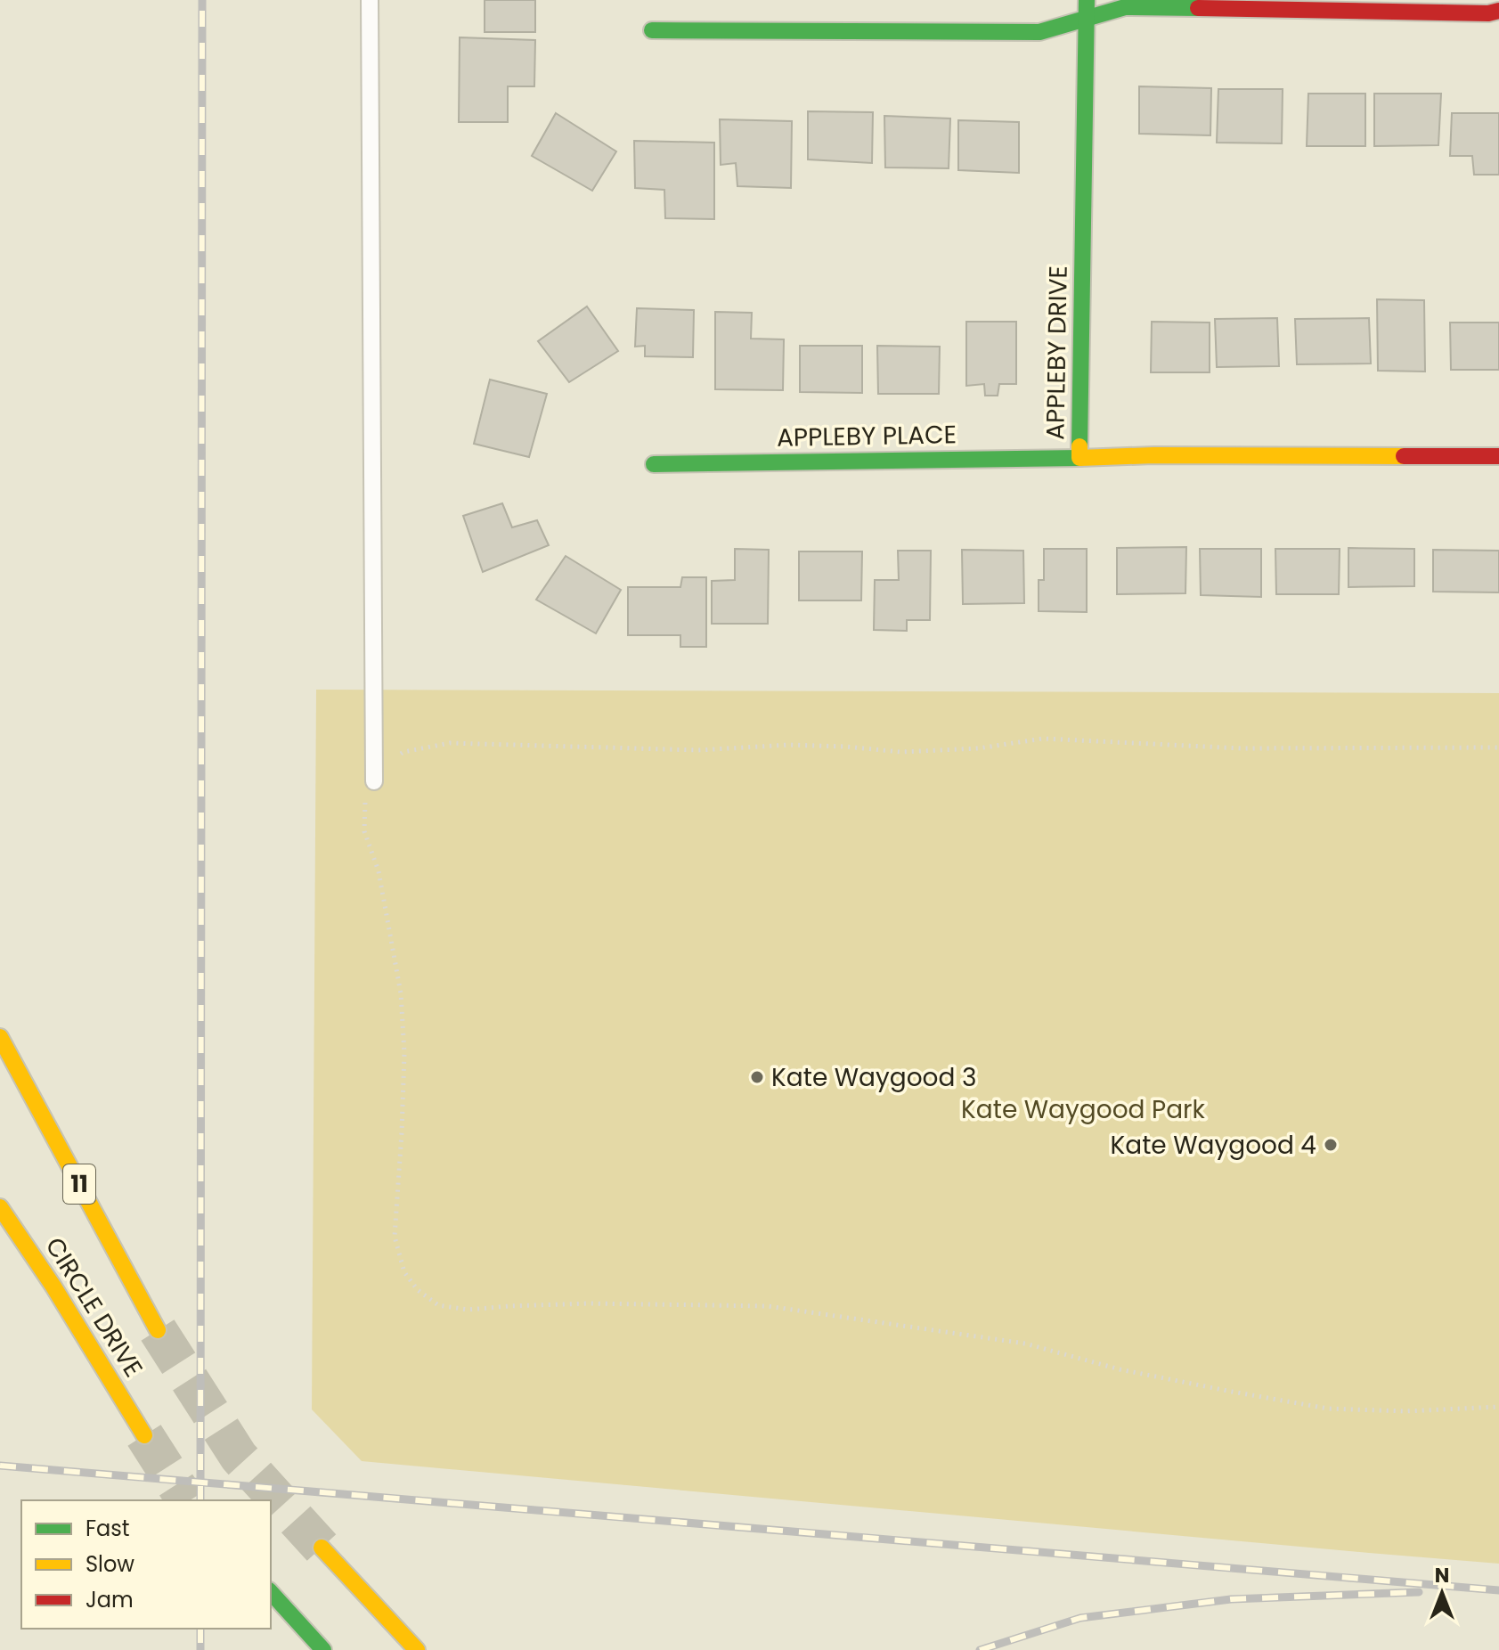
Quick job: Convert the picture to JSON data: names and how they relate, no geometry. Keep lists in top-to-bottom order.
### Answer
{
  "streets": {
    "main road": [
      "APPLEBY DRIVE",
      "APPLEBY PLACE",
      "11",
      "CIRCLE DRIVE"
    ]
  },
  "crossings": [
    ["APPLEBY DRIVE", "APPLEBY PLACE"]
  ],
  "parks": ["Kate Waygood Park"],
  "places": ["Kate Waygood 3", "Kate Waygood 4"],
  "legend": ["Fast", "Slow", "Jam"],
  "north": "top"
}
